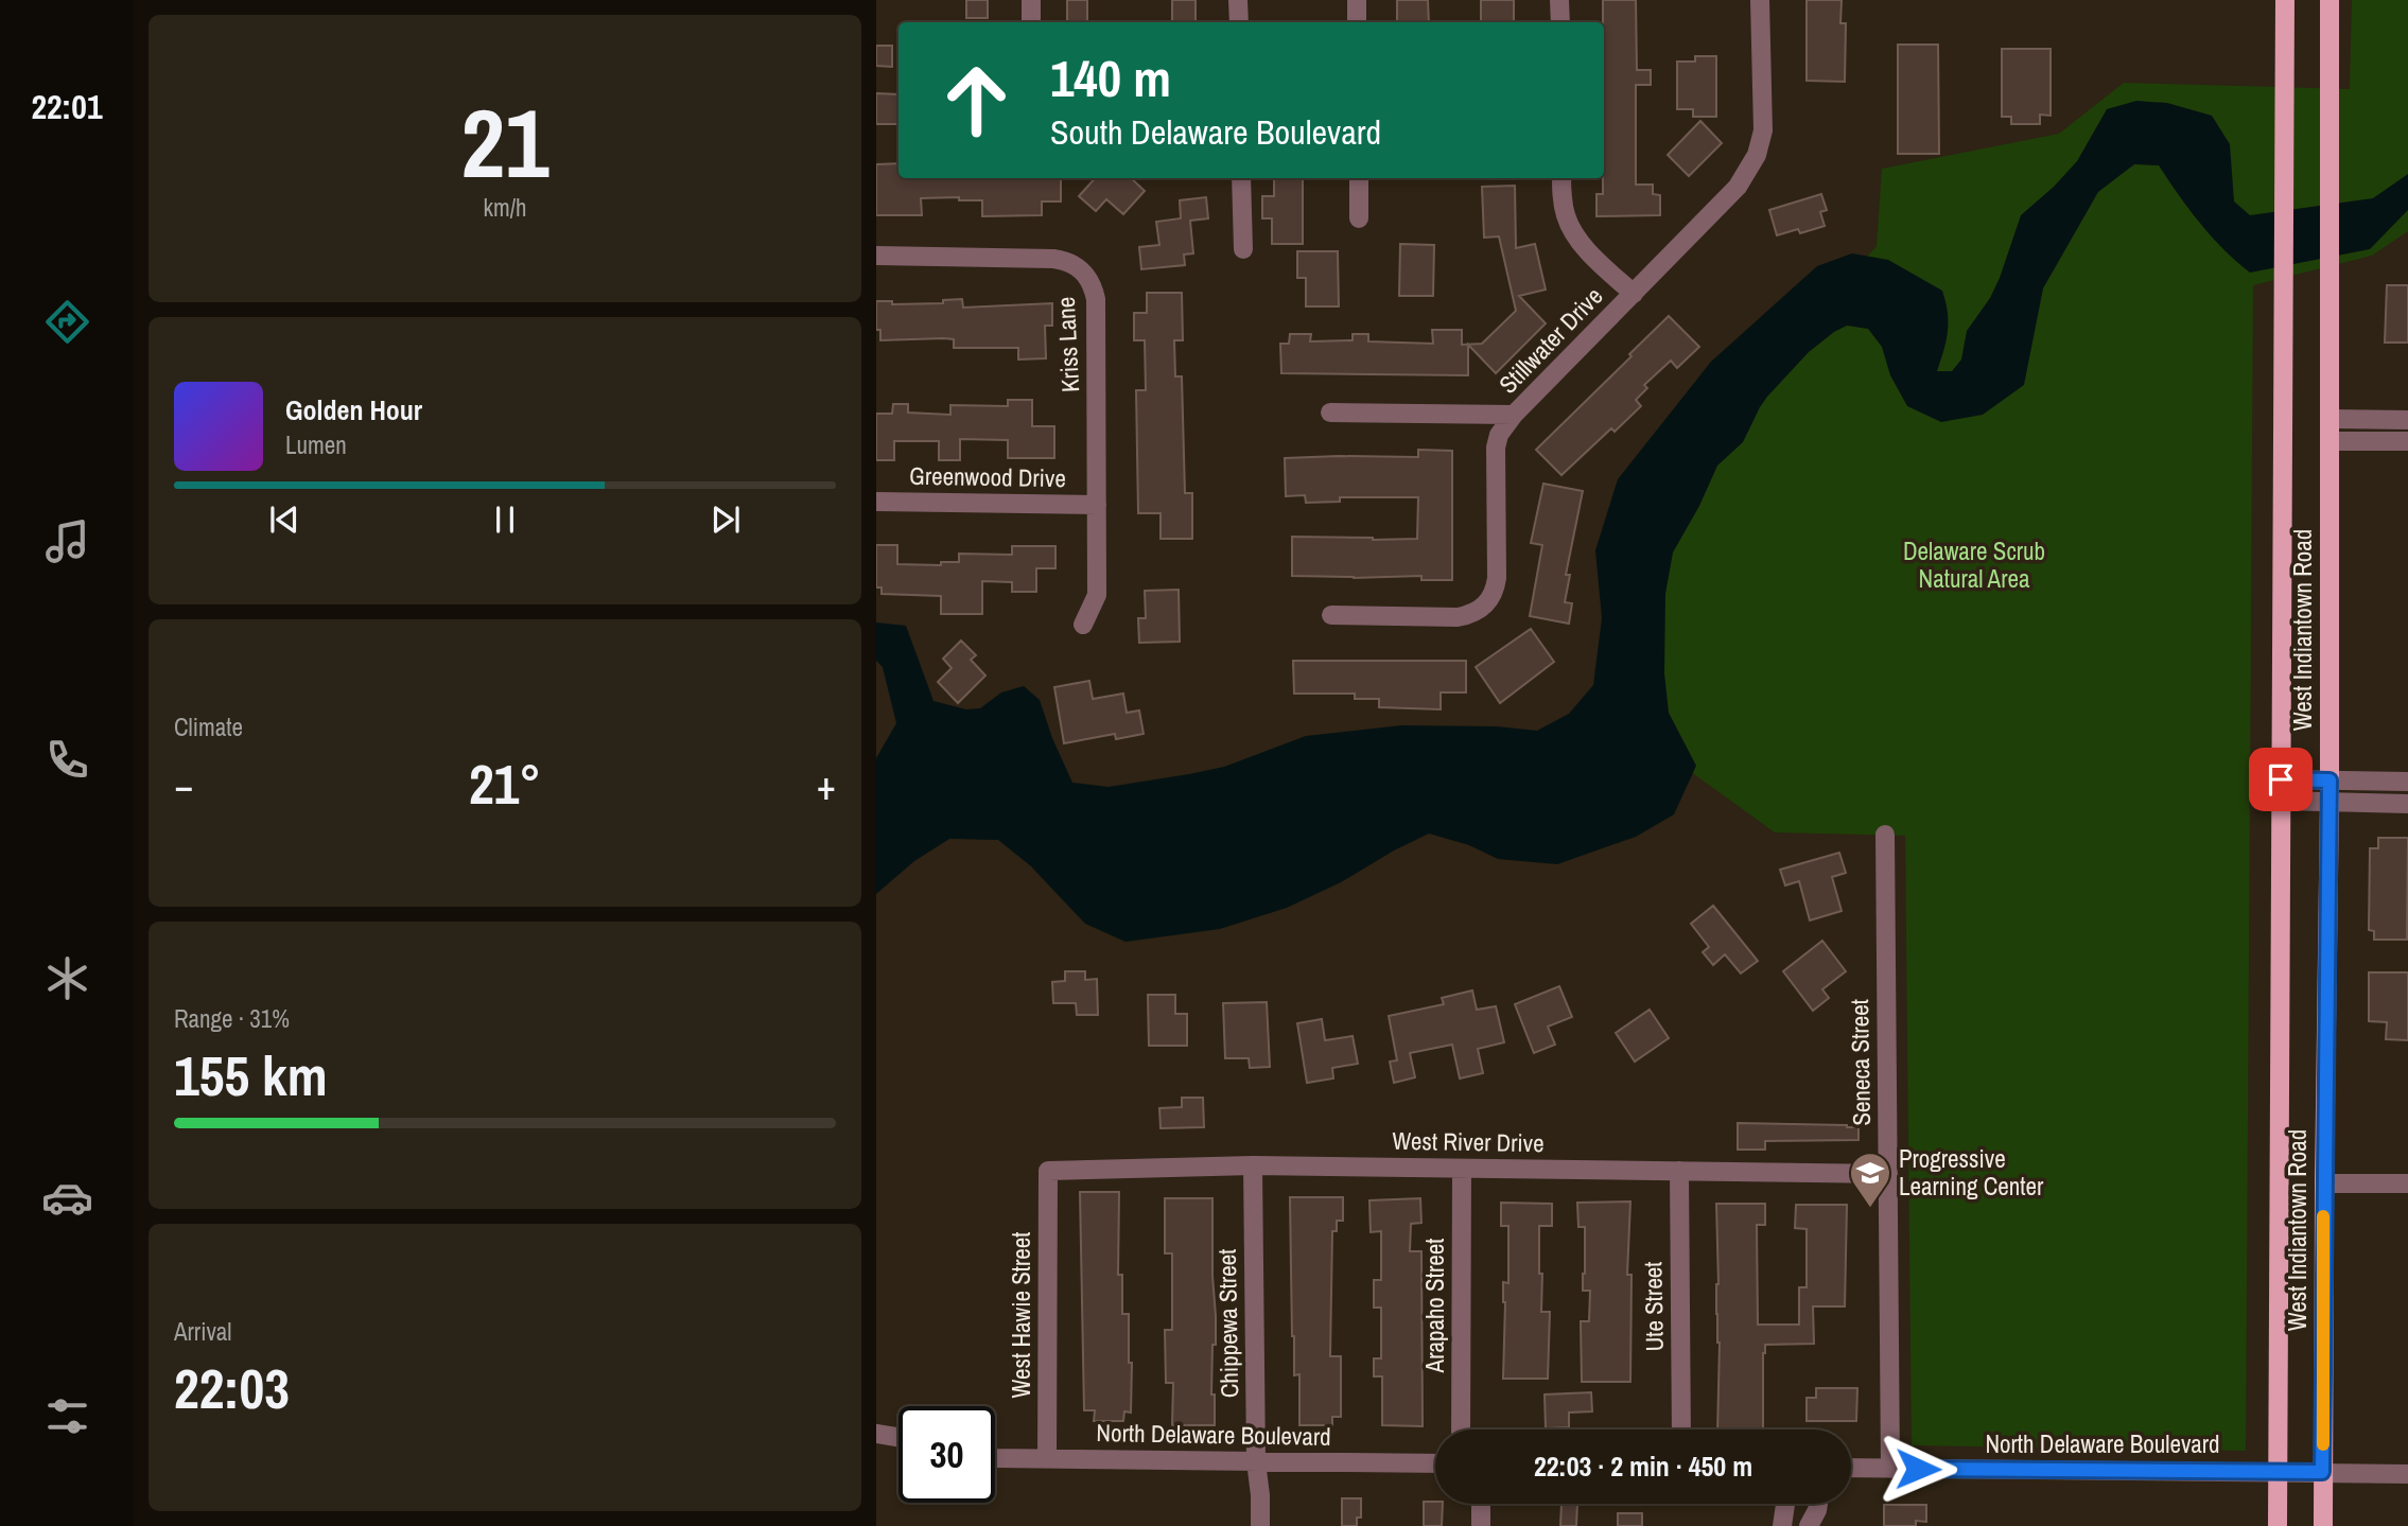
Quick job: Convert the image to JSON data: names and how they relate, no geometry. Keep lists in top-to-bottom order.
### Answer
{
  "streets": {
    "main road": ["West Indiantown Road"],
    "street": [
      "Stillwater Drive",
      "Kriss Lane",
      "Greenwood Drive",
      "Seneca Street",
      "West River Drive",
      "Arapaho Street",
      "Ute Street",
      "West Hawie Street",
      "Chippewa Street",
      "North Delaware Boulevard"
    ]
  },
  "crossings": [
    ["Kriss Lane", "Greenwood Drive"],
    ["West Indiantown Road", "North Delaware Boulevard"],
    ["Seneca Street", "West River Drive"],
    ["Seneca Street", "North Delaware Boulevard"],
    ["West River Drive", "Arapaho Street"],
    ["West River Drive", "Ute Street"],
    ["West River Drive", "West Hawie Street"],
    ["West River Drive", "Chippewa Street"],
    ["West Hawie Street", "North Delaware Boulevard"],
    ["Chippewa Street", "North Delaware Boulevard"]
  ],
  "parks": ["Delaware Scrub Natural Area"],
  "places": {
    "school or university": ["Progressive Learning Center"]
  },
  "page": {
    "tabs": "22:01",
    "tile": [
      ["21", "km/h"],
      "Climate",
      ["Range · 31%", "155 km"],
      ["Arrival", "22:03"]
    ],
    "turn": ["140 m", "South Delaware Boulevard"],
    "song": ["Golden Hour", "Lumen"],
    "heat": ["−", "21°", "+"],
    "limit": "30",
    "trip": "22:03 · 2 min · 450 m"
  }
}
